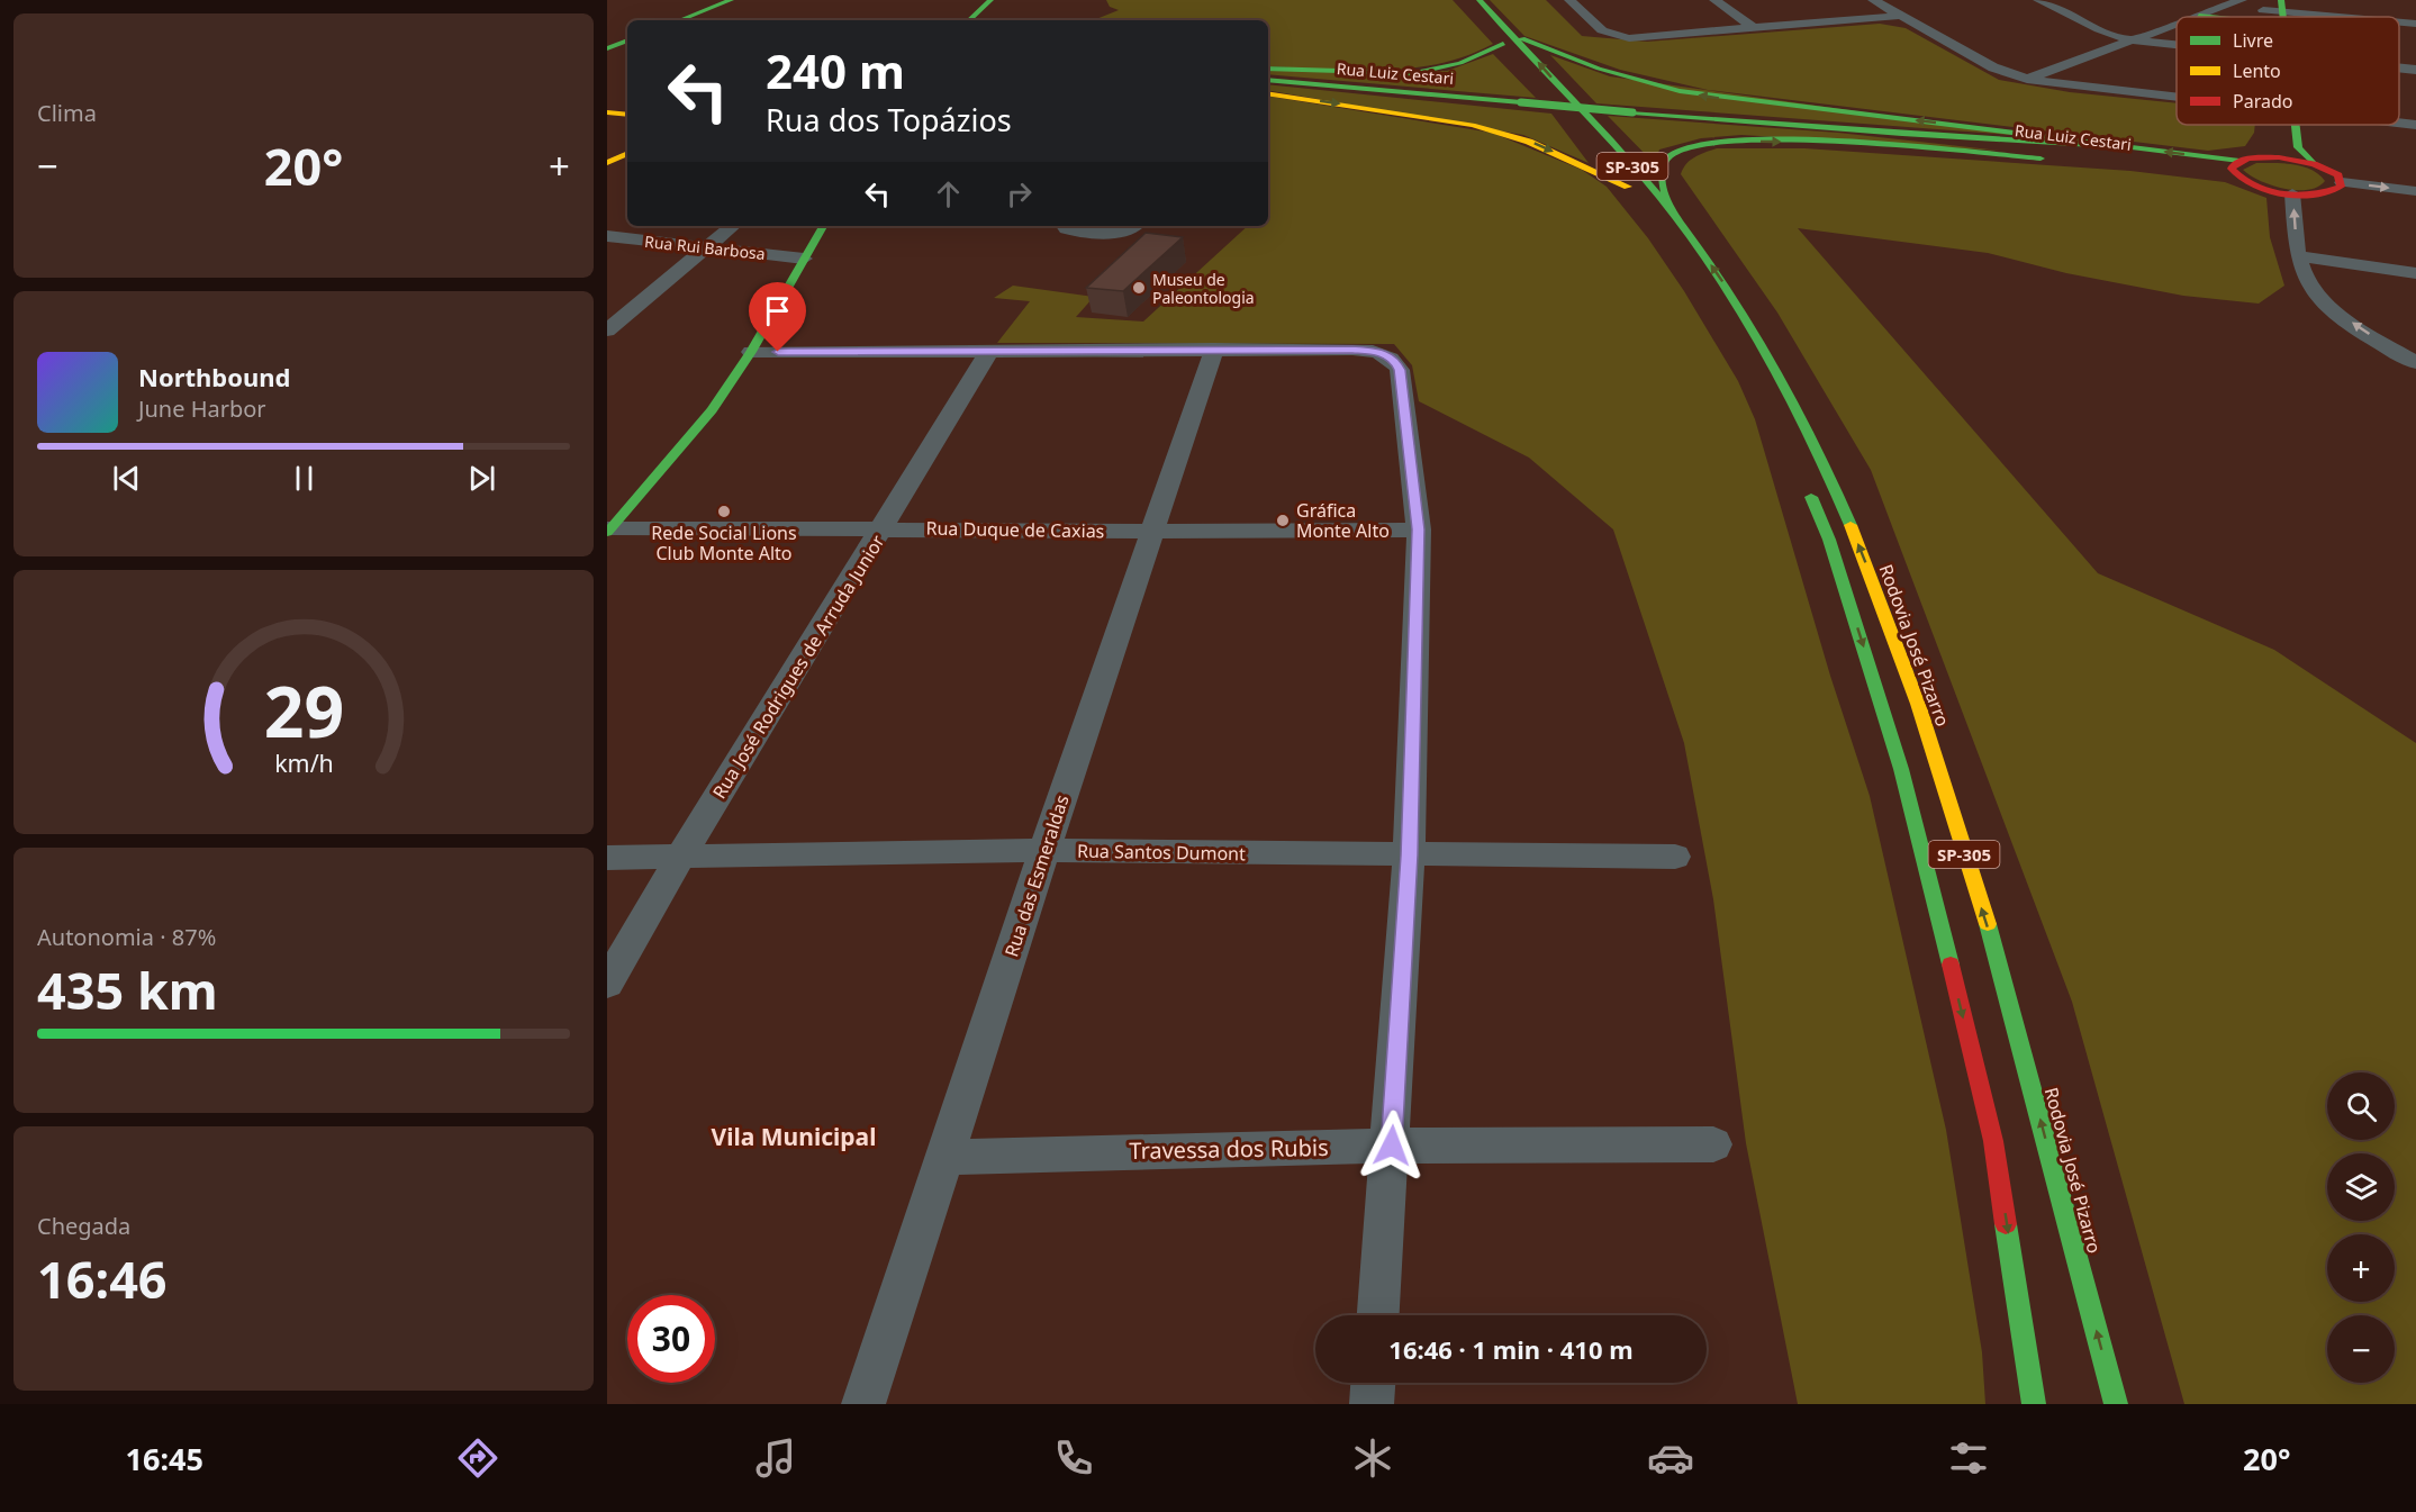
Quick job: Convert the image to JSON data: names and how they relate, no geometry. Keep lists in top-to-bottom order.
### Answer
{
  "streets": {
    "main road": ["Rua Luiz Cestari", "SP-305", "Rodovia José Pizarro"],
    "street": [
      "Rua Rui Barbosa",
      "Rua Duque de Caxias",
      "Rua José Rodrigues de Arruda Junior",
      "Rua Santos Dumont",
      "Rua das Esmeraldas",
      "Travessa dos Rubis"
    ]
  },
  "crossings": [
    ["Rua Duque de Caxias", "Rua José Rodrigues de Arruda Junior"],
    ["Rua Duque de Caxias", "Rua das Esmeraldas"],
    ["Rua José Rodrigues de Arruda Junior", "Rua Santos Dumont"],
    ["Rua Santos Dumont", "Rua das Esmeraldas"],
    ["Rua das Esmeraldas", "Travessa dos Rubis"]
  ],
  "districts": ["Vila Municipal"],
  "places": ["Museu de Paleontologia", "Rede Social Lions Club Monte Alto", "Gráfica Monte Alto"],
  "legend": ["Livre", "Lento", "Parado"],
  "page": {
    "tile": [
      "Clima",
      ["Autonomia · 87%", "435 km"],
      ["Chegada", "16:46"]
    ],
    "turn": ["240 m", "Rua dos Topázios"],
    "heat": ["−", "20°", "+"],
    "song": ["Northbound", "June Harbor"],
    "map_buttons": ["+", "−"],
    "limit": "30",
    "trip": "16:46 · 1 min · 410 m",
    "tabs": ["16:45", "20°"],
    "gauge": ["29", "km/h"]
  }
}
